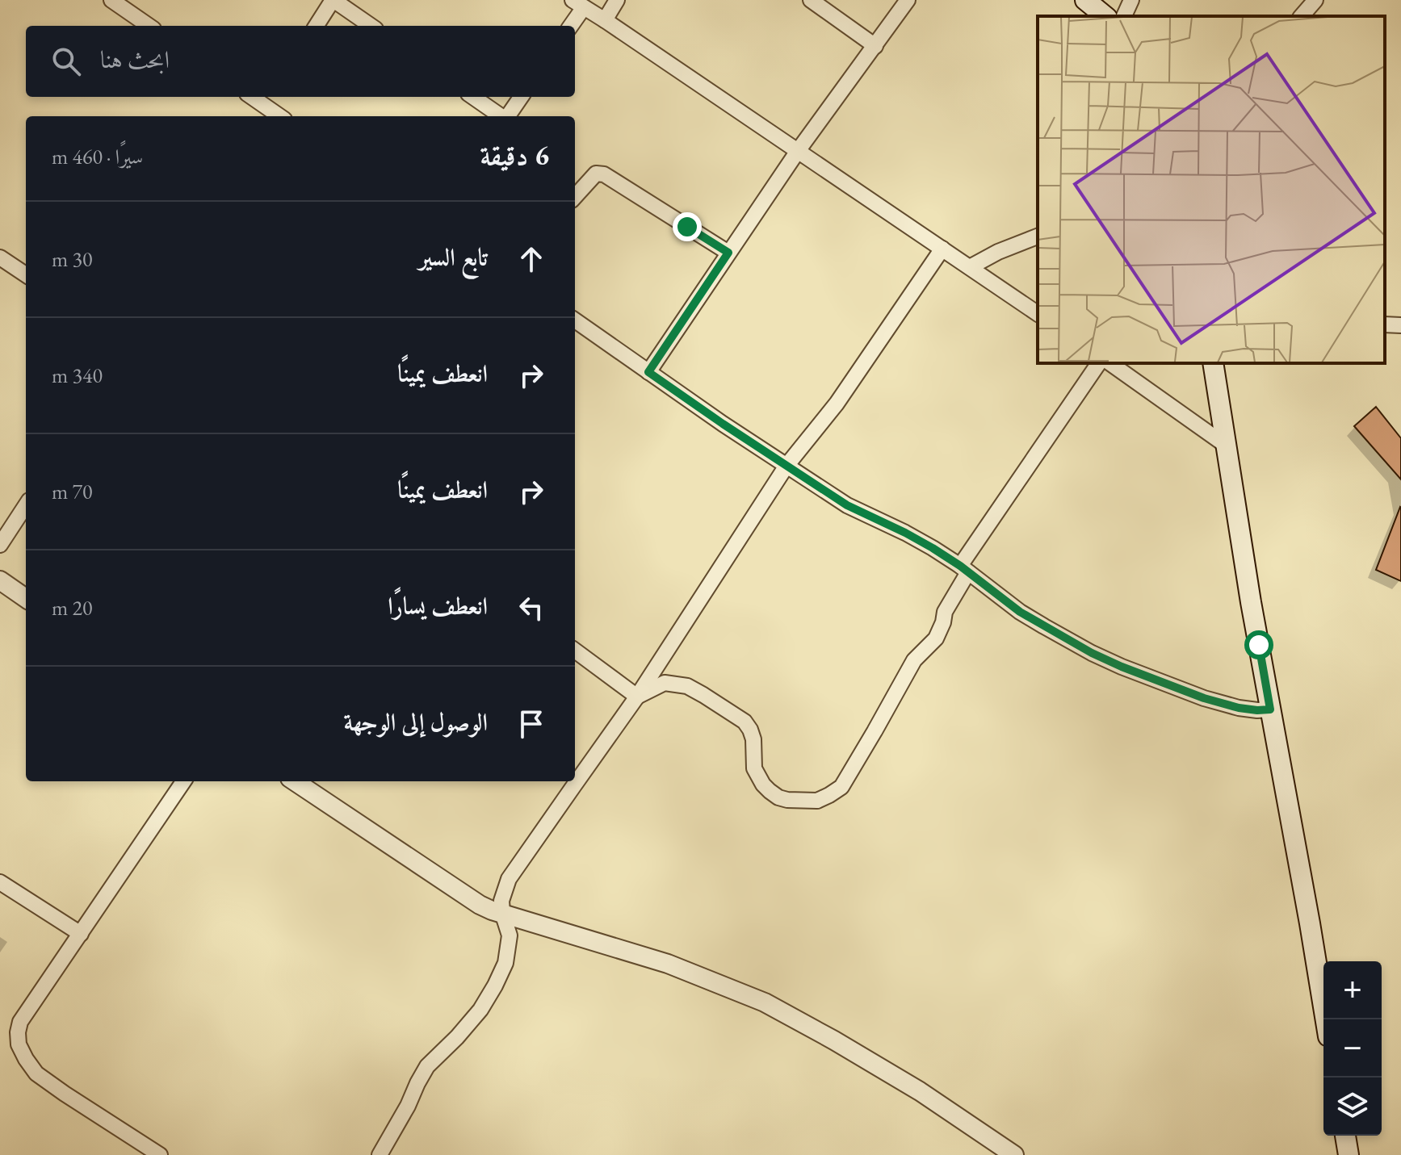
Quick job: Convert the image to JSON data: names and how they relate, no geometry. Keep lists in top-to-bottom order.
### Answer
{
  "page": {
    "search": "ابحث هنا",
    "heading": ["6 دقيقة", "سيرًا · 460 m"],
    "list": [
      ["تابع السير", "30 m"],
      ["انعطف يمينًا", "340 m"],
      ["انعطف يمينًا", "70 m"],
      ["انعطف يسارًا", "20 m"],
      "الوصول إلى الوجهة"
    ],
    "map_buttons": ["+", "−"]
  }
}
